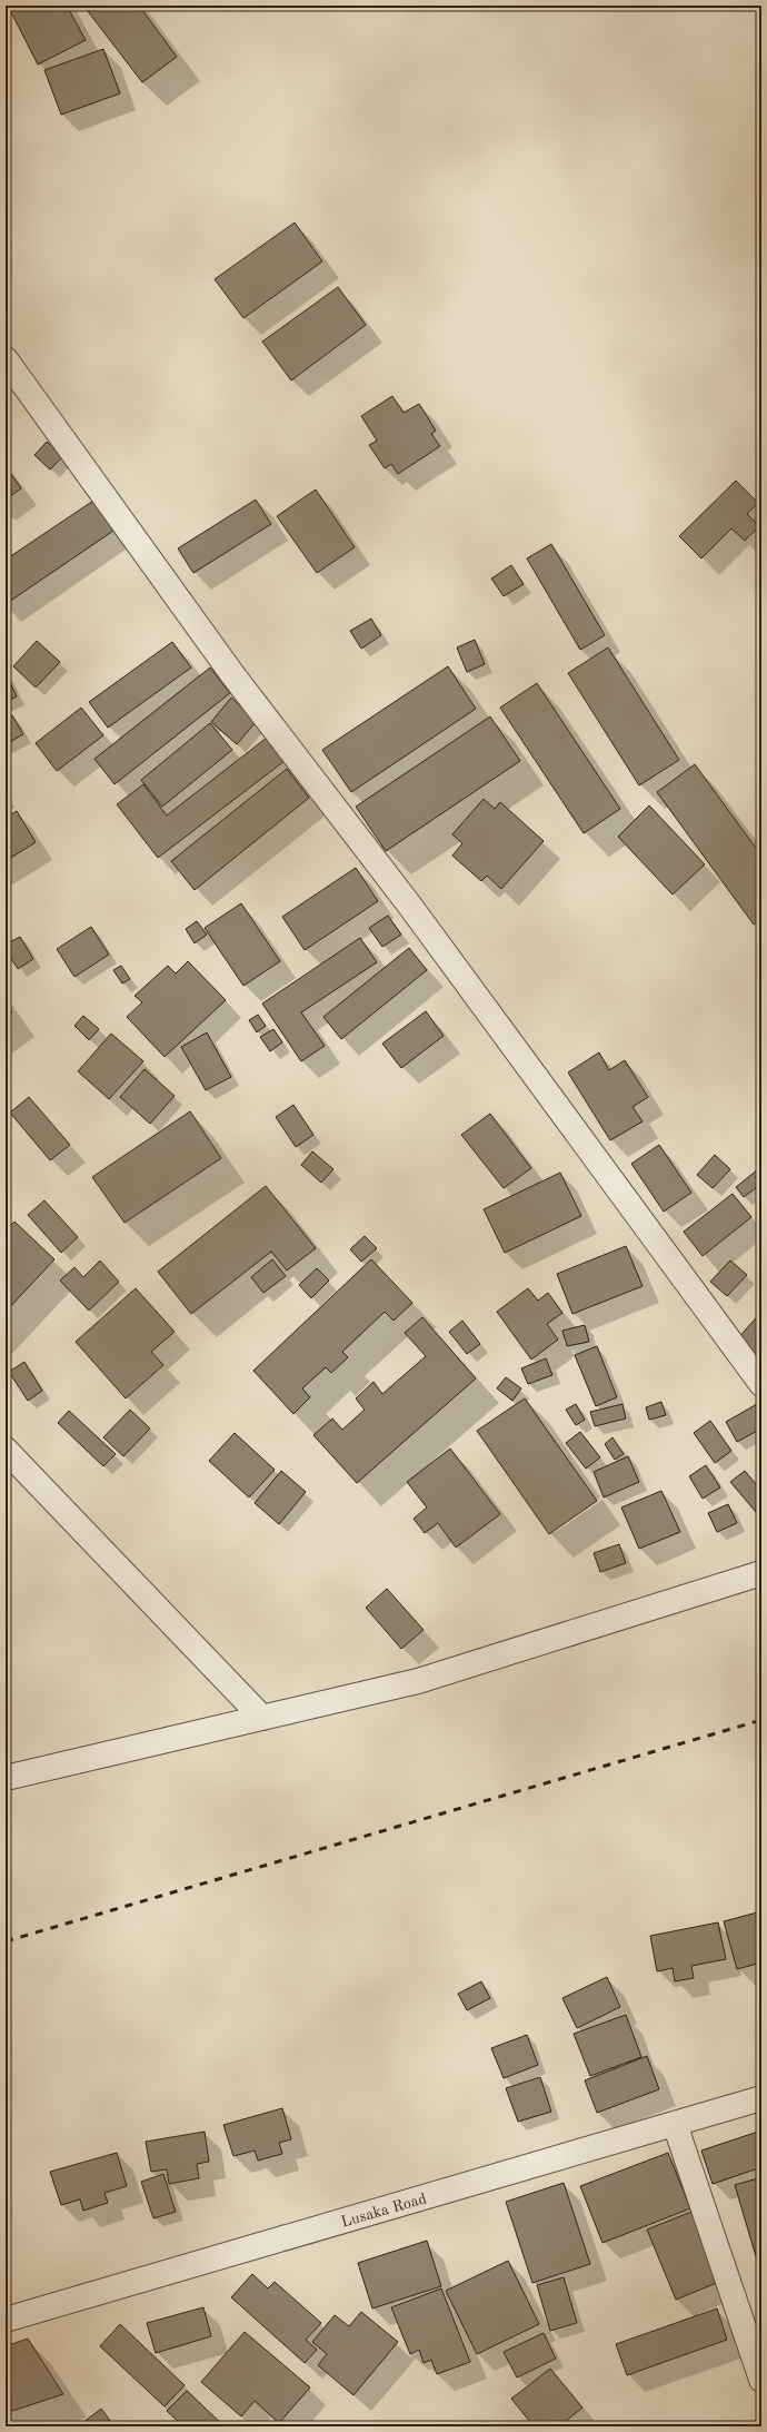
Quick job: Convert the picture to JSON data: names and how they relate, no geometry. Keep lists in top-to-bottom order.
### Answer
{
  "streets": {
    "street": ["Lusaka Road"]
  }
}
